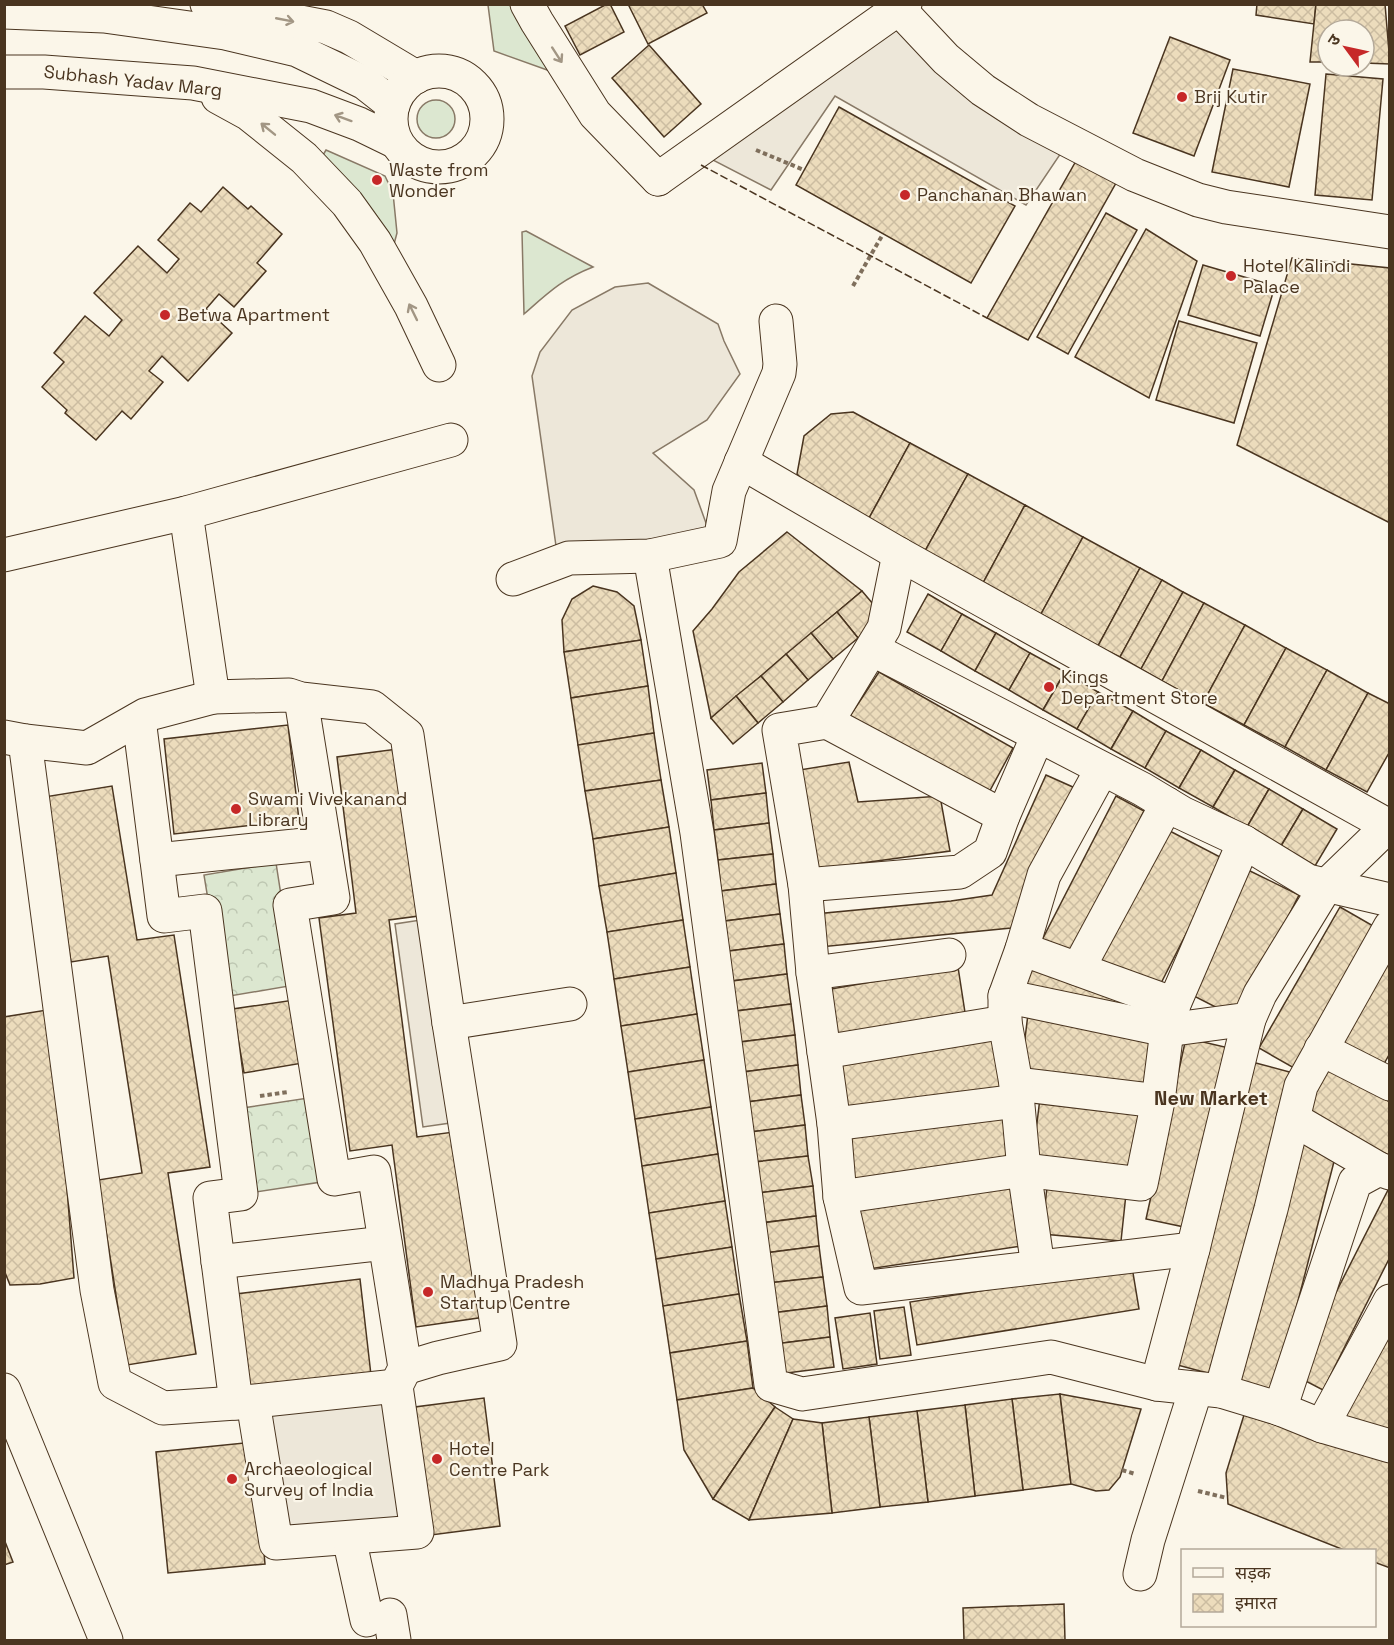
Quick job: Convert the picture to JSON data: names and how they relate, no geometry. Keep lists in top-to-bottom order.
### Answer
{
  "streets": {
    "street": ["Subhash Yadav Marg"]
  },
  "districts": ["New Market"],
  "places": [
    "Brij Kutir",
    "Waste from Wonder",
    "Panchanan Bhawan",
    "Hotel Kalindi Palace",
    "Betwa Apartment",
    "Kings Department Store",
    "Swami Vivekanand Library",
    "Madhya Pradesh Startup Centre",
    "Hotel Centre Park",
    "Archaeological Survey of India"
  ],
  "legend": ["सड़क", "इमारत"],
  "north": "top left"
}
